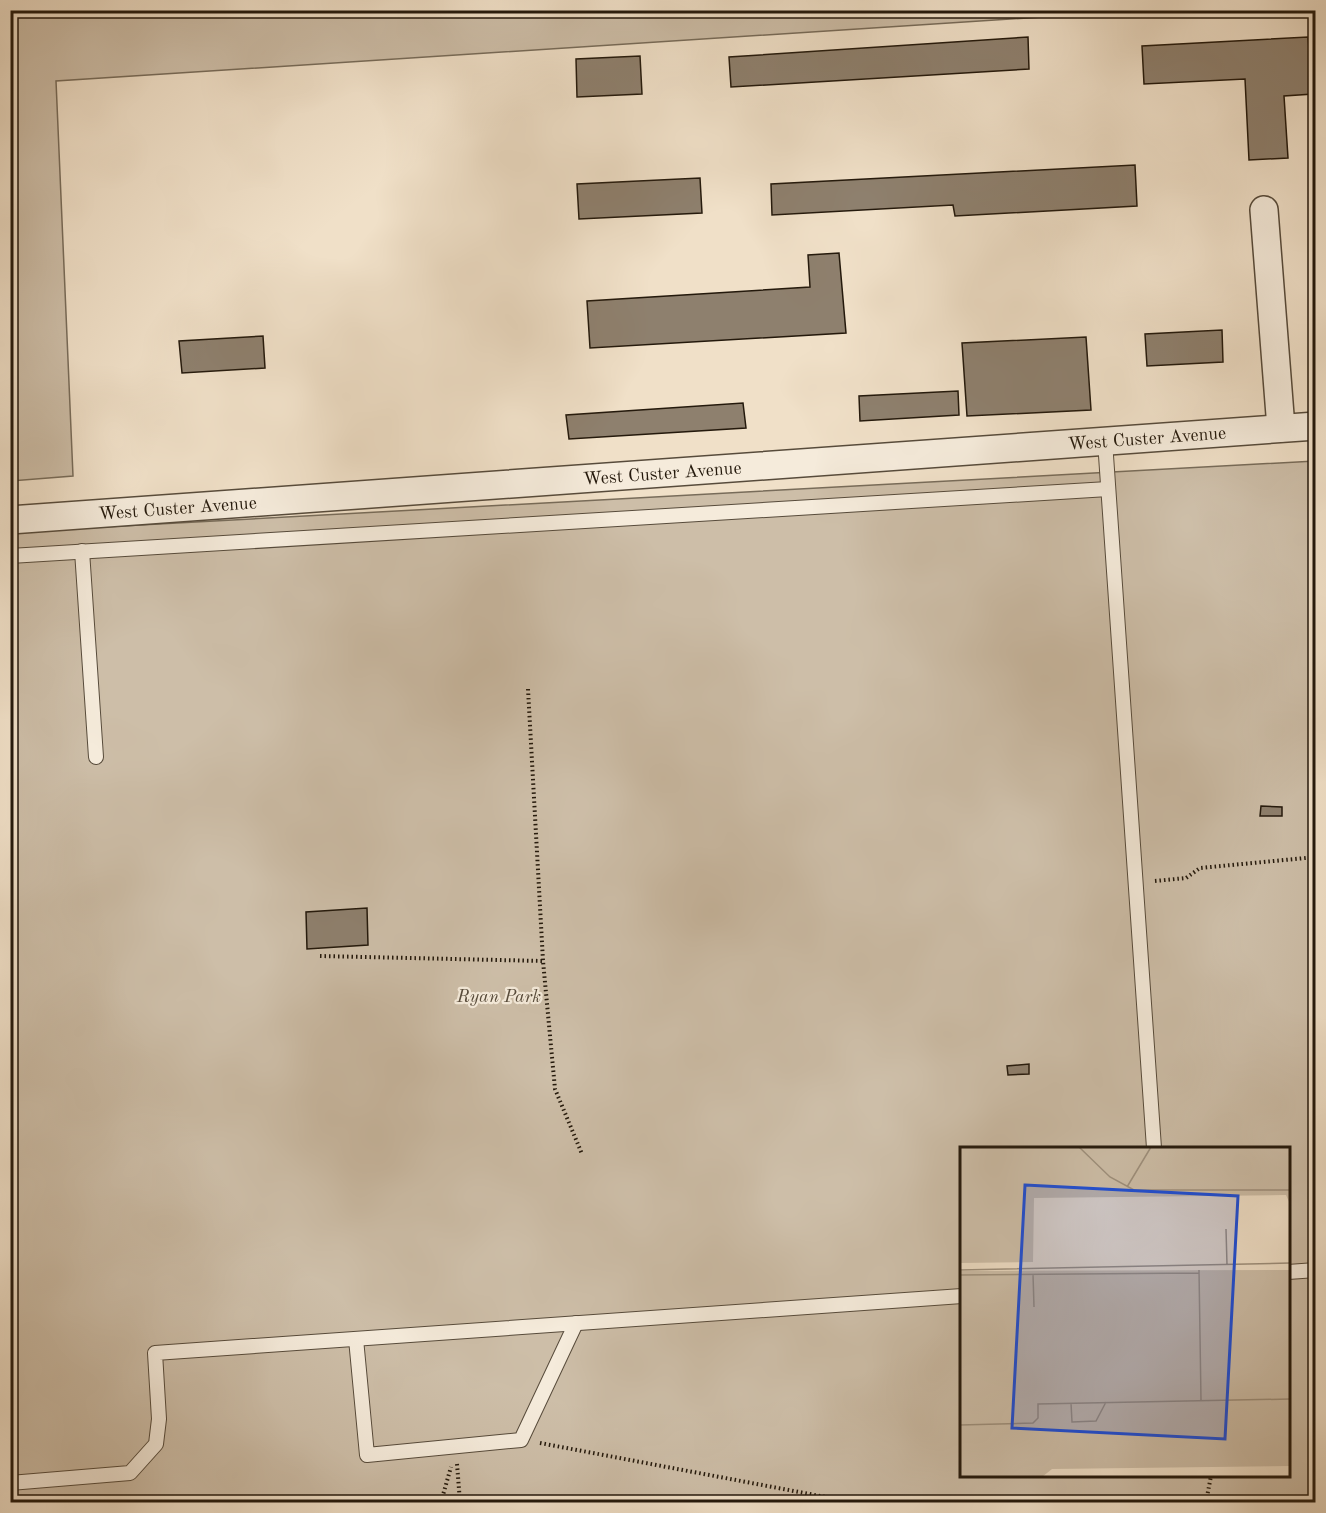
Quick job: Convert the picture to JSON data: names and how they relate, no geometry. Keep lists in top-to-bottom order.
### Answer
{
  "streets": {
    "street": ["West Custer Avenue"]
  },
  "parks": ["Ryan Park"]
}
